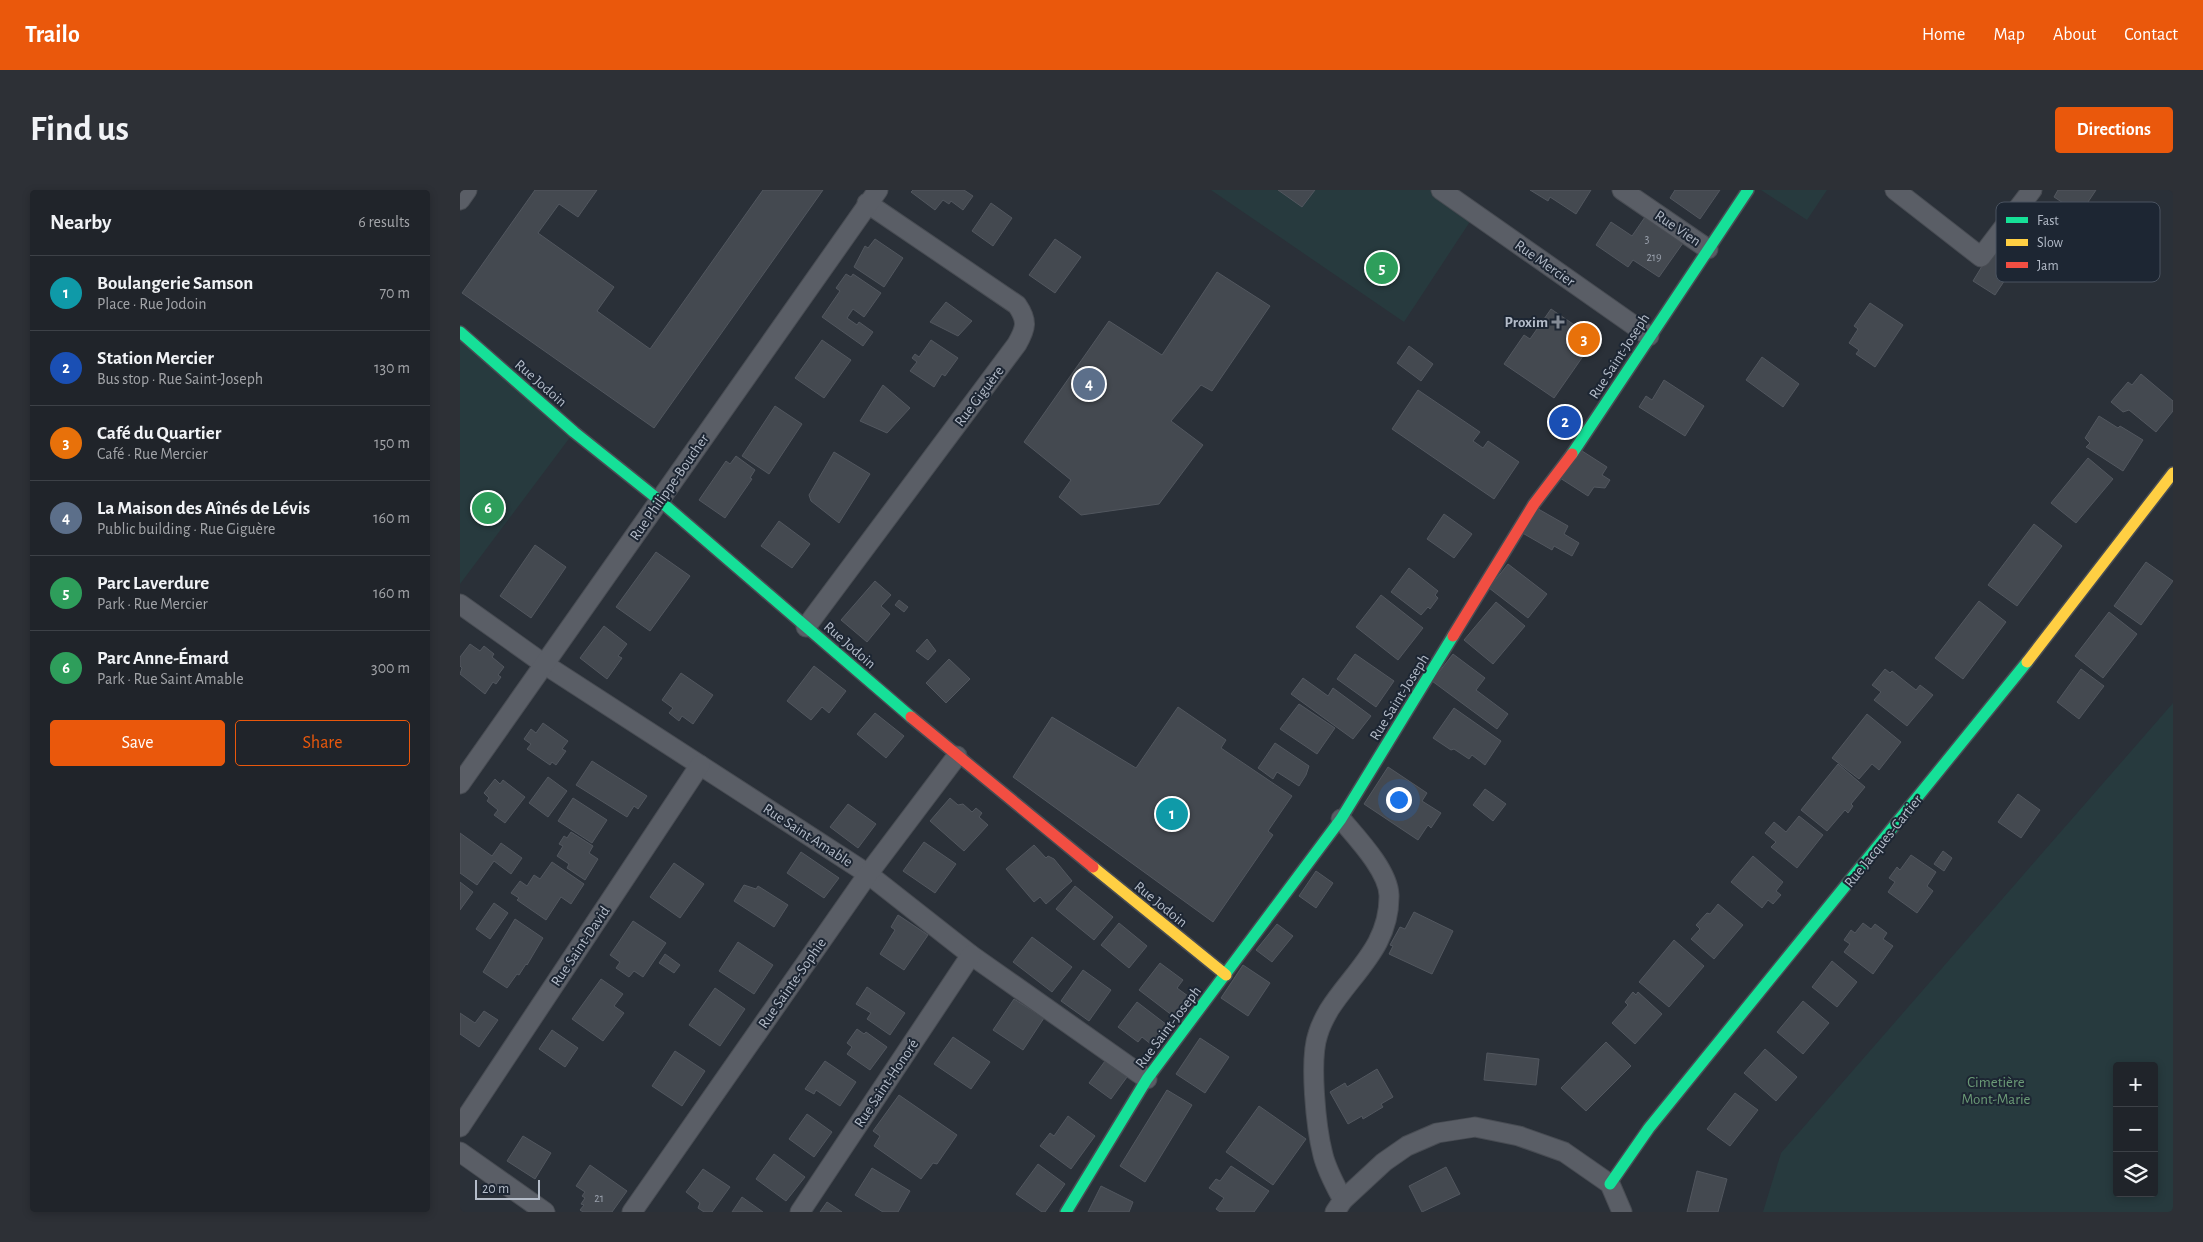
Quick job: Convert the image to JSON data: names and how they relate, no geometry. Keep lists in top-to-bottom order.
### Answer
{
  "streets": {
    "street": [
      "Rue Vien",
      "Rue Mercier",
      "Rue Saint-Joseph",
      "Rue Jodoin",
      "Rue Giguère",
      "Rue Philippe-Boucher",
      "Rue Saint Amable",
      "Rue Jacques-Cartier",
      "Rue Saint-David",
      "Rue Sainte-Sophie",
      "Rue Saint-Honoré"
    ]
  },
  "crossings": [
    ["Rue Vien", "Rue Saint-Joseph"],
    ["Rue Mercier", "Rue Saint-Joseph"],
    ["Rue Saint-Joseph", "Rue Jodoin"],
    ["Rue Saint-Joseph", "Rue Saint Amable"],
    ["Rue Jodoin", "Rue Giguère"],
    ["Rue Jodoin", "Rue Philippe-Boucher"],
    ["Rue Jodoin", "Rue Sainte-Sophie"],
    ["Rue Giguère", "Rue Philippe-Boucher"],
    ["Rue Philippe-Boucher", "Rue Saint Amable"],
    ["Rue Saint Amable", "Rue Saint-David"],
    ["Rue Saint Amable", "Rue Sainte-Sophie"],
    ["Rue Saint Amable", "Rue Saint-Honoré"]
  ],
  "parks": ["Cimetière Mont-Marie"],
  "places": {
    "health": ["Proxim"]
  },
  "house_numbers": ["3", "219", "21"],
  "legend": ["Fast", "Slow", "Jam"],
  "scale_bar": "20 m",
  "page": {
    "header": "Trailo",
    "nav": [
      "Home",
      "Map",
      "About",
      "Contact"
    ],
    "buttons": [
      "Directions",
      ["Save", "Share"]
    ],
    "title": "Find us",
    "heading": ["Nearby", "6 results"],
    "pins": [
      "5",
      "3",
      "4",
      "2",
      "6",
      "1"
    ],
    "list": [
      {
        "mark": "1",
        "name": "Boulangerie Samson",
        "note": "Place · Rue Jodoin",
        "value": "70 m"
      },
      {
        "mark": "2",
        "name": "Station Mercier",
        "note": "Bus stop · Rue Saint-Joseph",
        "value": "130 m"
      },
      {
        "mark": "3",
        "name": "Café du Quartier",
        "note": "Café · Rue Mercier",
        "value": "150 m"
      },
      {
        "mark": "4",
        "name": "La Maison des Aînés de Lévis",
        "note": "Public building · Rue Giguère",
        "value": "160 m"
      },
      {
        "mark": "5",
        "name": "Parc Laverdure",
        "note": "Park · Rue Mercier",
        "value": "160 m"
      },
      {
        "mark": "6",
        "name": "Parc Anne-Émard",
        "note": "Park · Rue Saint Amable",
        "value": "300 m"
      }
    ],
    "map_buttons": ["+", "−"],
    "scale": "20 m"
  }
}
